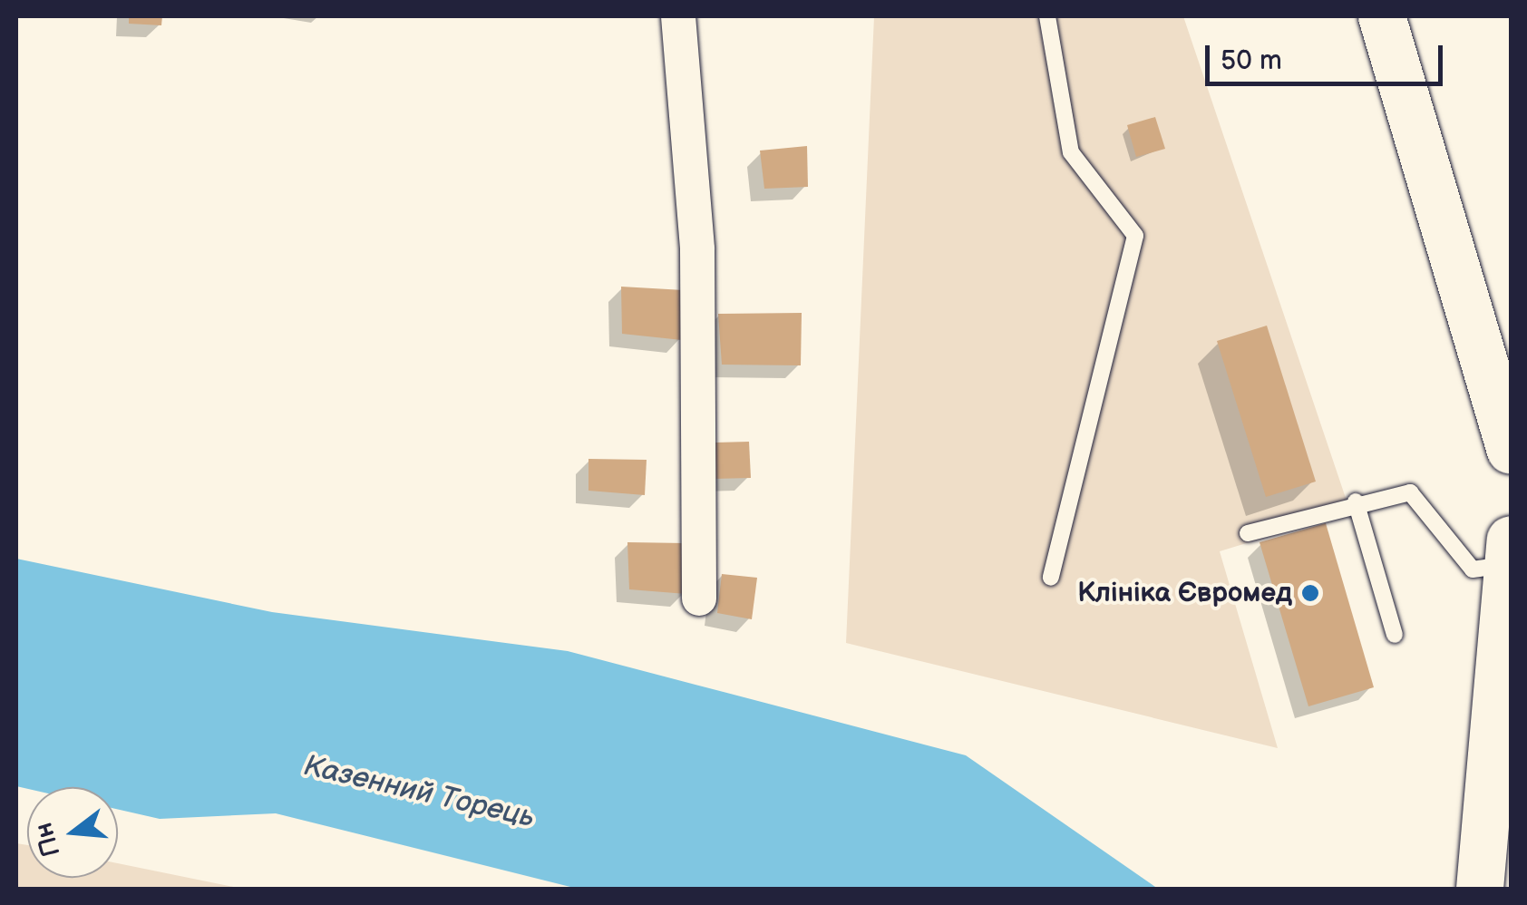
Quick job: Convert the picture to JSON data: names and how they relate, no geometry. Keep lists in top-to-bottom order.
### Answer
{
  "water": ["Казенний Торець"],
  "places": ["Клініка Євромед"],
  "scale_bar": "50 m",
  "north": "left"
}
